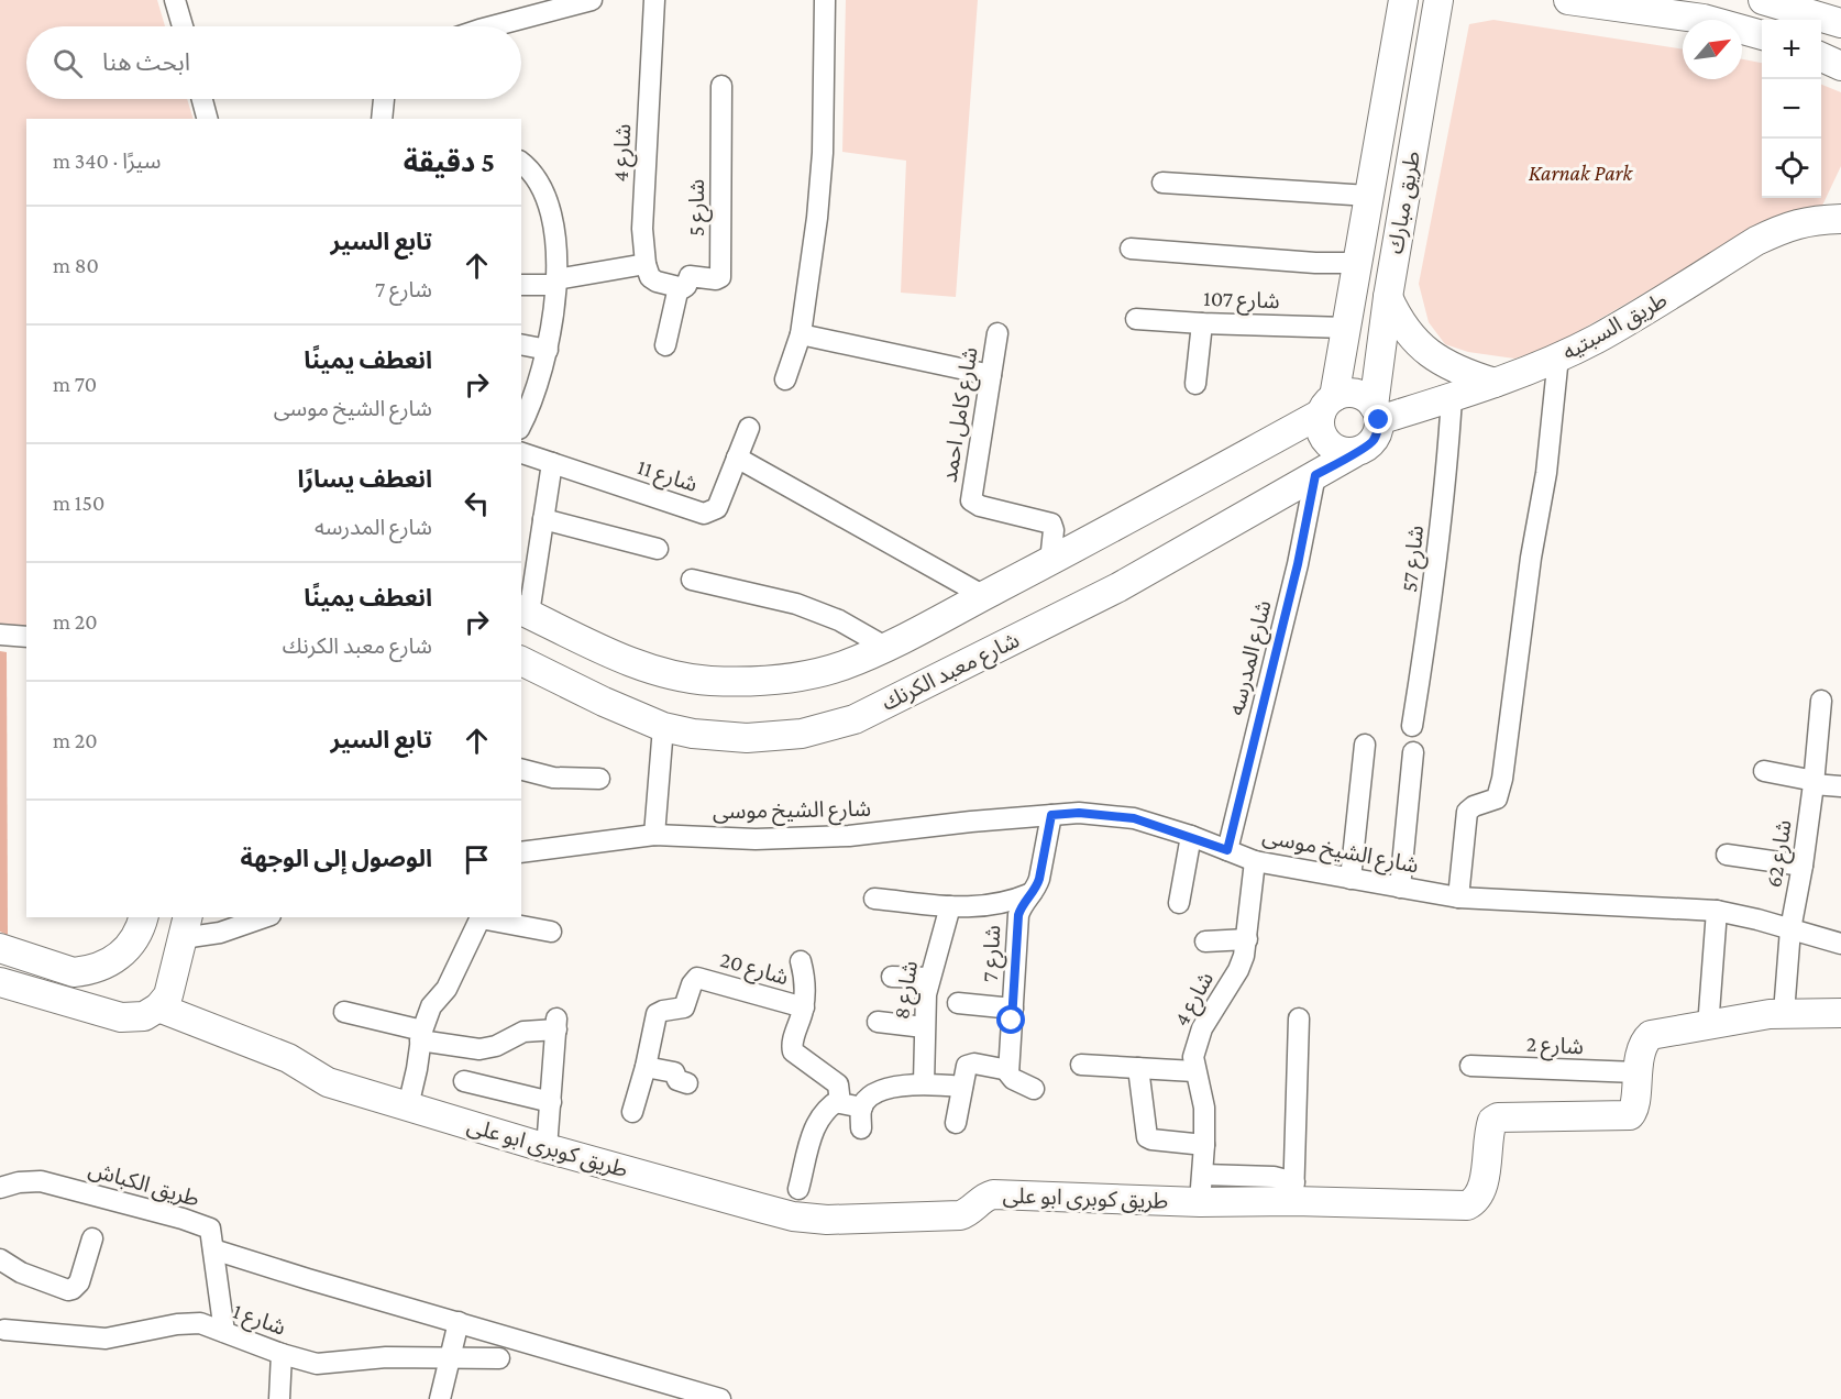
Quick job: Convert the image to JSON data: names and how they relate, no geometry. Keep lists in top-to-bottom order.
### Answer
{
  "streets": {
    "street": [
      "شارع 4",
      "طريق مبارك",
      "شارع 5",
      "شارع 107",
      "طريق السبتيه",
      "شارع كامل احمد",
      "شارع 11",
      "شارع 57",
      "شارع المدرسه",
      "شارع معبد الكرنك",
      "شارع الشيخ موسى",
      "شارع 62",
      "شارع 7",
      "شارع 20",
      "شارع 8",
      "شارع 2",
      "طريق كوبرى ابو على",
      "طريق الكباش",
      "شارع 1"
    ]
  },
  "crossings": [
    ["شارع 4", "شارع الشيخ موسى"],
    ["شارع 4", "طريق كوبرى ابو على"],
    ["طريق مبارك", "شارع 107"],
    ["طريق مبارك", "طريق السبتيه"],
    ["طريق مبارك", "شارع معبد الكرنك"],
    ["طريق السبتيه", "شارع 57"],
    ["طريق السبتيه", "شارع معبد الكرنك"],
    ["شارع المدرسه", "شارع معبد الكرنك"],
    ["شارع المدرسه", "شارع الشيخ موسى"],
    ["شارع الشيخ موسى", "شارع 62"],
    ["شارع الشيخ موسى", "شارع 7"],
    ["شارع 62", "طريق كوبرى ابو على"],
    ["شارع 2", "طريق كوبرى ابو على"],
    ["طريق الكباش", "شارع 1"]
  ],
  "parks": ["Karnak Park"],
  "north": "top right",
  "page": {
    "map_buttons": ["+", "−"],
    "search": "ابحث هنا",
    "heading": ["5 دقيقة", "سيرًا · 340 m"],
    "list": [
      ["تابع السير", "شارع 7", "80 m"],
      ["انعطف يمينًا", "شارع الشيخ موسى", "70 m"],
      ["انعطف يسارًا", "شارع المدرسه", "150 m"],
      ["انعطف يمينًا", "شارع معبد الكرنك", "20 m"],
      ["تابع السير", "20 m"],
      "الوصول إلى الوجهة"
    ]
  }
}
